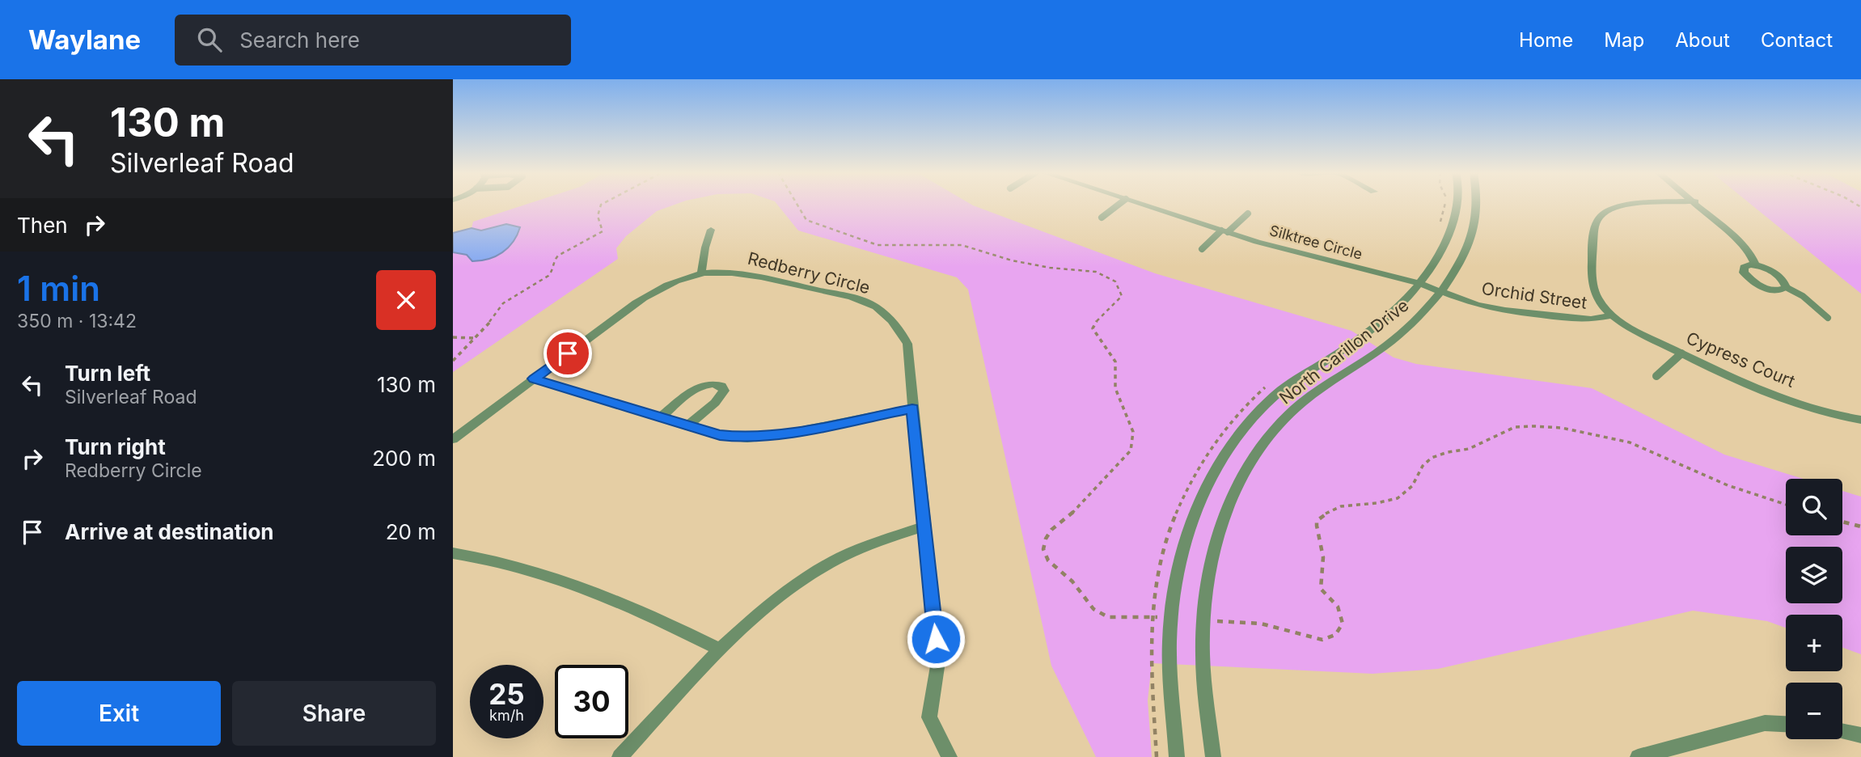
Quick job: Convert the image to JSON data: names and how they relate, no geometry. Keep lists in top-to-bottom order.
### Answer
{
  "streets": {
    "street": [
      "Silktree Circle",
      "Redberry Circle",
      "Orchid Street",
      "North Carillon Drive",
      "Cypress Court"
    ]
  },
  "crossings": [
    ["Silktree Circle", "Orchid Street"],
    ["Silktree Circle", "North Carillon Drive"],
    ["Orchid Street", "North Carillon Drive"],
    ["Orchid Street", "Cypress Court"]
  ],
  "page": {
    "header": "Waylane",
    "search": "Search here",
    "nav": [
      "Home",
      "Map",
      "About",
      "Contact"
    ],
    "turn": ["130 m", "Silverleaf Road"],
    "then": "Then",
    "heading": ["1 min", "350 m · 13:42"],
    "list": [
      {
        "name": "Turn left",
        "note": "Silverleaf Road",
        "value": "130 m"
      },
      {
        "name": "Turn right",
        "note": "Redberry Circle",
        "value": "200 m"
      },
      {
        "name": "Arrive at destination",
        "value": "20 m"
      }
    ],
    "map_buttons": ["+", "−"],
    "speed": "25 km/h",
    "limit": "30",
    "buttons": ["Exit", "Share"]
  }
}
